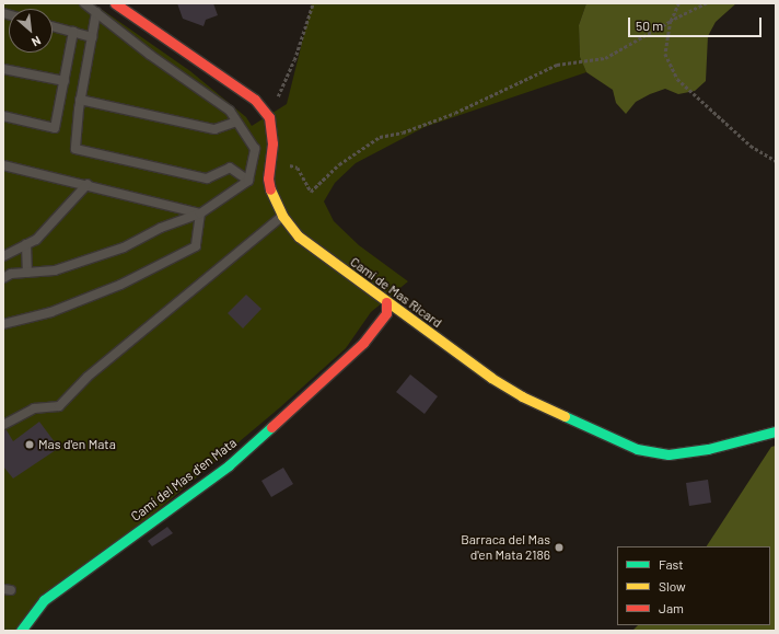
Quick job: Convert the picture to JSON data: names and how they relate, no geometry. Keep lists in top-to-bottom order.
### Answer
{
  "streets": {
    "street": ["Camí de Mas Ricard", "Camí del Mas d'en Mata"]
  },
  "crossings": [
    ["Camí de Mas Ricard", "Camí del Mas d'en Mata"]
  ],
  "places": ["Mas d'en Mata", "Barraca del Mas d'en Mata 2186"],
  "legend": ["Fast", "Slow", "Jam"],
  "scale_bar": "50 m",
  "north": "bottom right"
}
